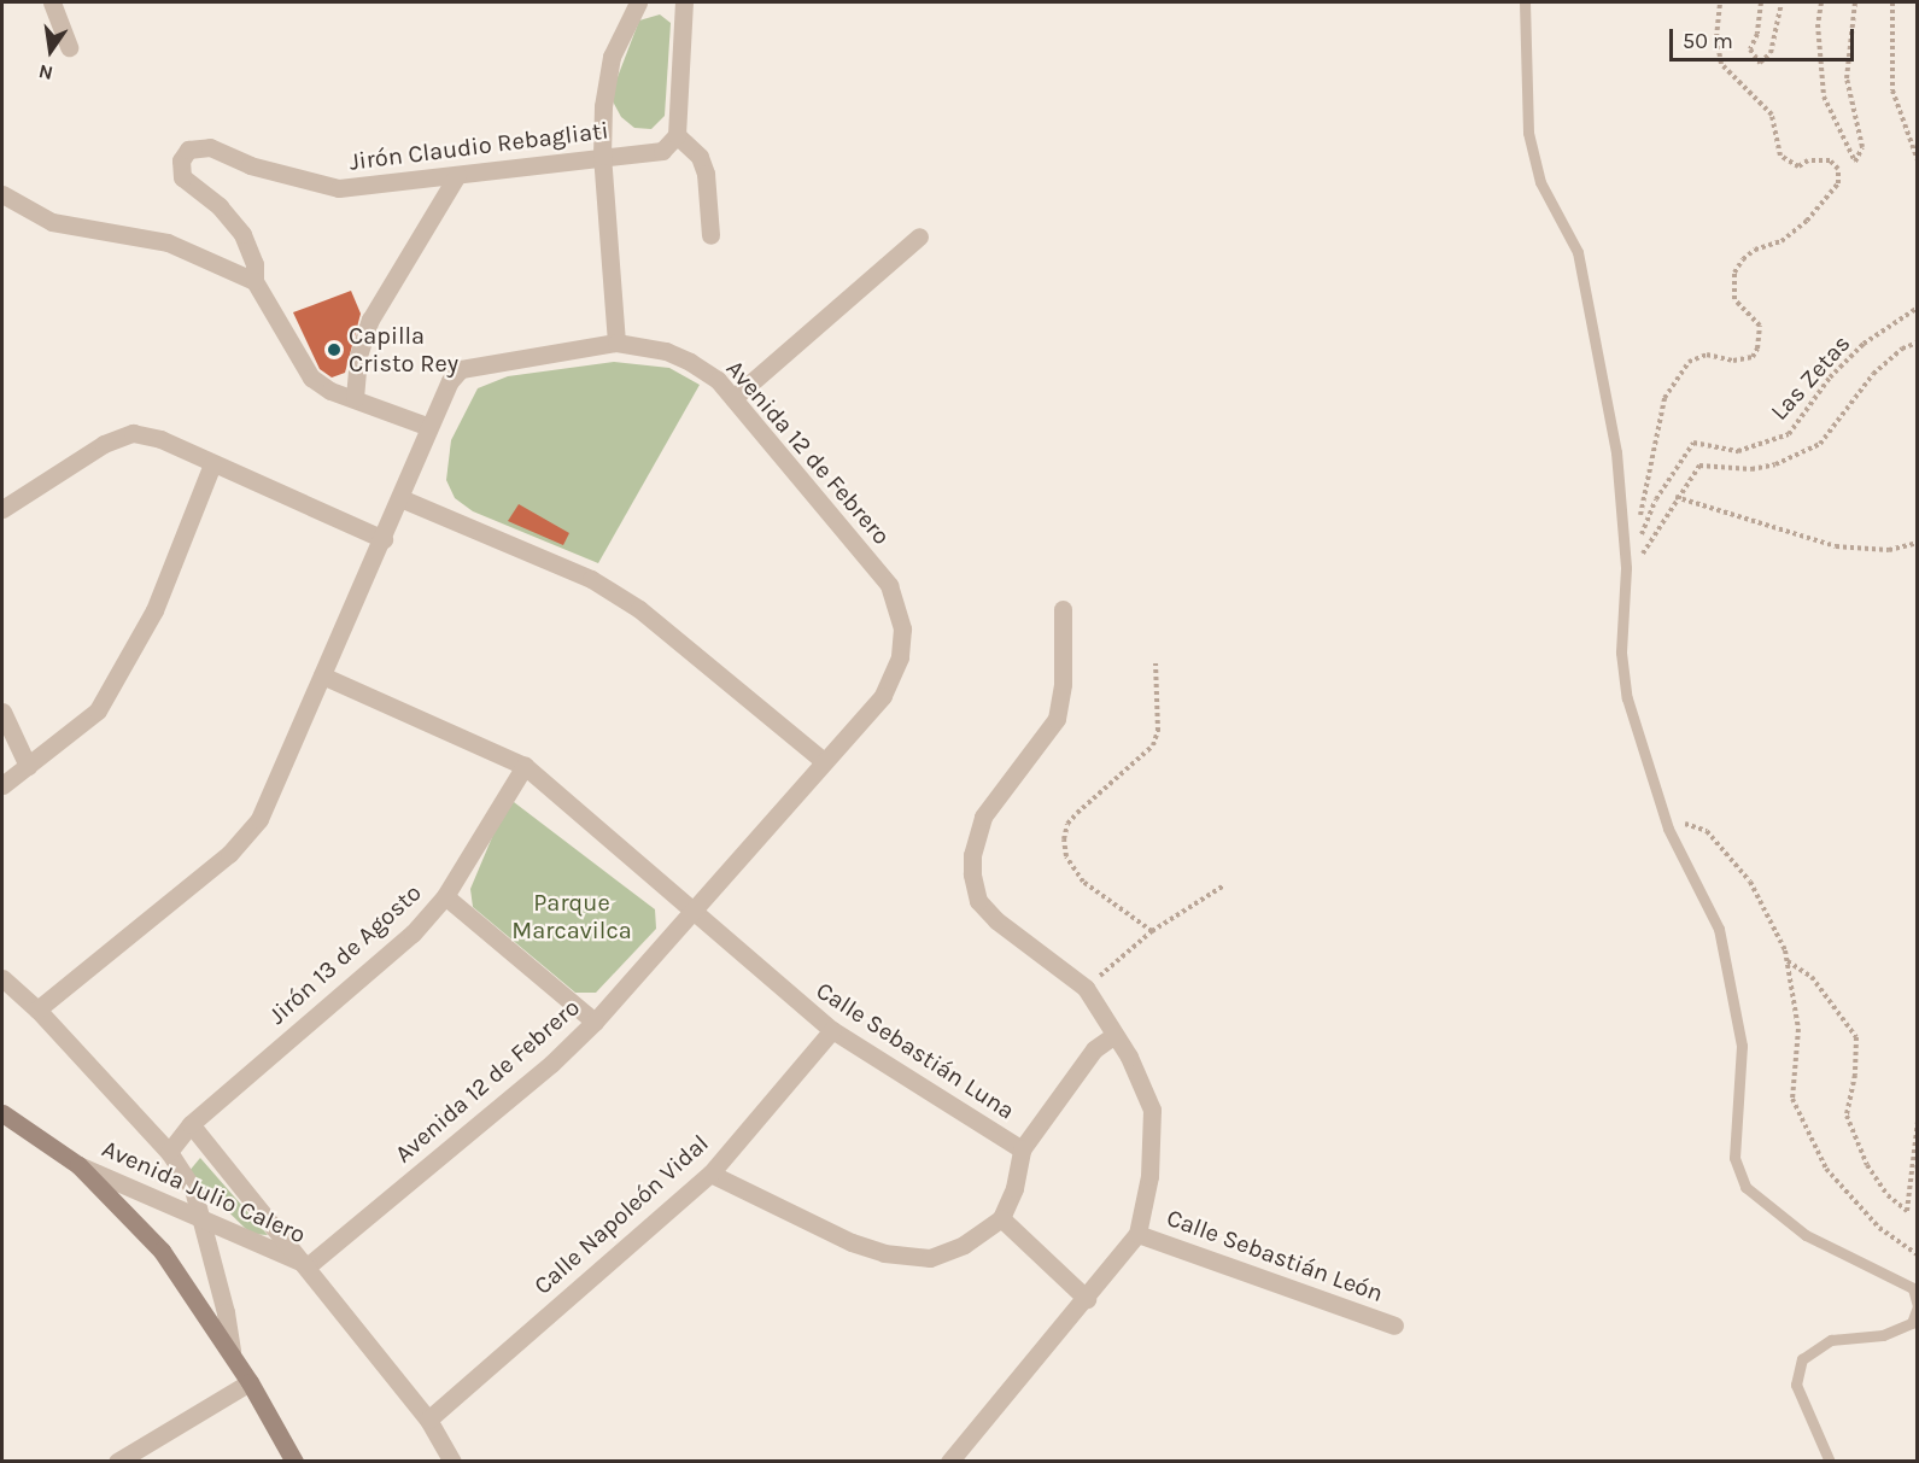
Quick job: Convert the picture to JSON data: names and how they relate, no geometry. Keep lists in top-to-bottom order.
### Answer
{
  "streets": {
    "street": [
      "Jirón Claudio Rebagliati",
      "Avenida 12 de Febrero",
      "Jirón 13 de Agosto",
      "Calle Sebastián Luna",
      "Avenida Julio Calero",
      "Calle Napoleón Vidal",
      "Calle Sebastián León"
    ],
    "path": ["Las Zetas"]
  },
  "crossings": [
    ["Avenida 12 de Febrero", "Calle Sebastián Luna"],
    ["Avenida 12 de Febrero", "Avenida Julio Calero"],
    ["Jirón 13 de Agosto", "Calle Sebastián Luna"],
    ["Calle Sebastián Luna", "Calle Napoleón Vidal"]
  ],
  "parks": ["Parque Marcavilca"],
  "places": ["Capilla Cristo Rey"],
  "scale_bar": "50 m",
  "north": "bottom"
}
